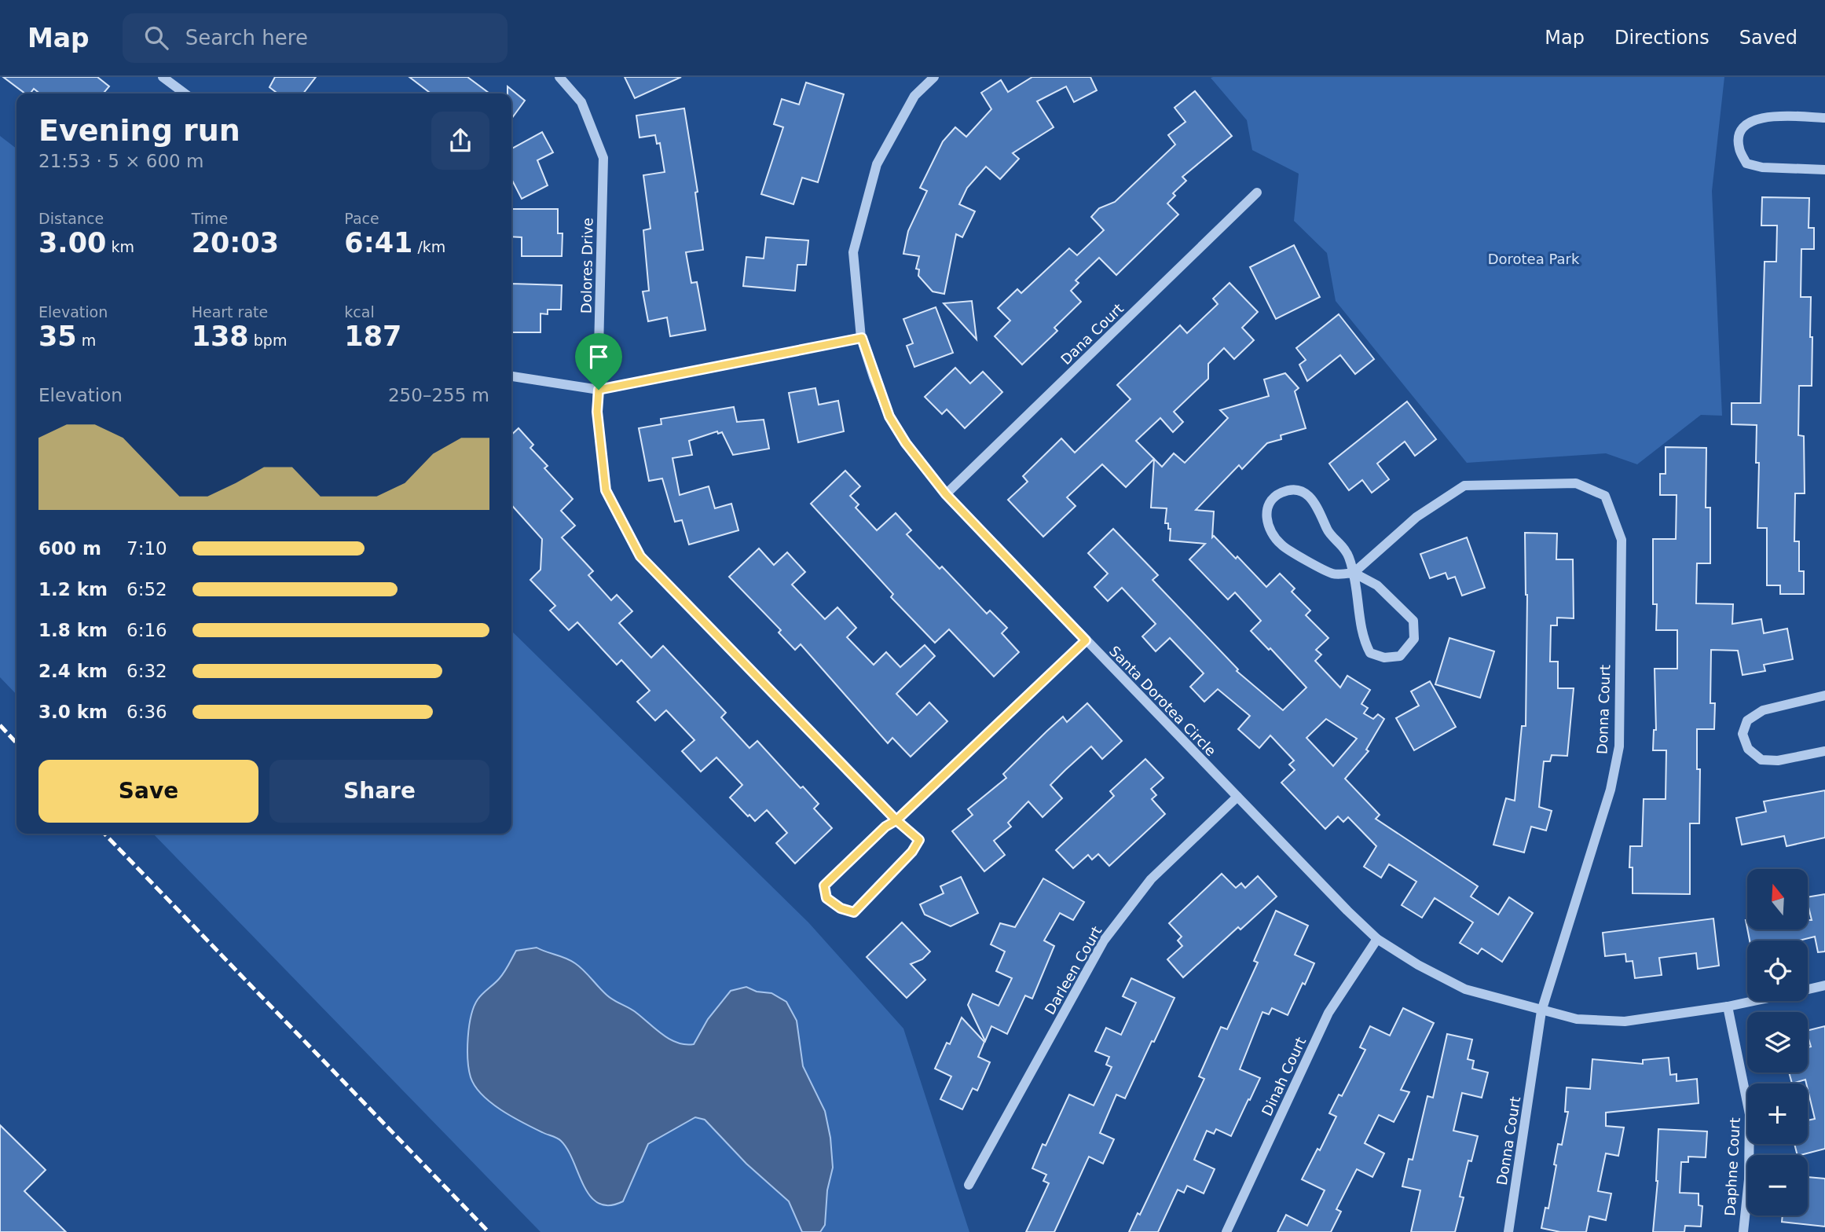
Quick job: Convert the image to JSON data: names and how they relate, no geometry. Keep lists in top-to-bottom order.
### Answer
{
  "streets": {
    "street": [
      "Dolores Drive",
      "Dana Court",
      "Santa Dorotea Circle",
      "Donna Court",
      "Darleen Court",
      "Dinah Court",
      "Daphne Court"
    ]
  },
  "crossings": [
    ["Dana Court", "Santa Dorotea Circle"],
    ["Santa Dorotea Circle", "Donna Court"],
    ["Santa Dorotea Circle", "Darleen Court"],
    ["Santa Dorotea Circle", "Dinah Court"],
    ["Santa Dorotea Circle", "Daphne Court"]
  ],
  "parks": ["Dorotea Park"],
  "north": "top",
  "page": {
    "header": "Map",
    "search": "Search here",
    "nav": ["Map", "Directions", "Saved"],
    "heading": ["Evening run", "21:53 · 5 × 600 m"],
    "stats": [
      ["Distance", "3.00 km"],
      ["Time", "20:03"],
      ["Pace", "6:41 /km"],
      ["Elevation", "35 m"],
      ["Heart rate", "138 bpm"],
      ["kcal", "187"]
    ],
    "chart": ["Elevation", "250–255 m"],
    "list": [
      {
        "name": "600 m",
        "note": "7:10"
      },
      {
        "name": "1.2 km",
        "note": "6:52"
      },
      {
        "name": "1.8 km",
        "note": "6:16"
      },
      {
        "name": "2.4 km",
        "note": "6:32"
      },
      {
        "name": "3.0 km",
        "note": "6:36"
      }
    ],
    "buttons": ["Save", "Share"],
    "map_buttons": ["+", "−"]
  }
}
